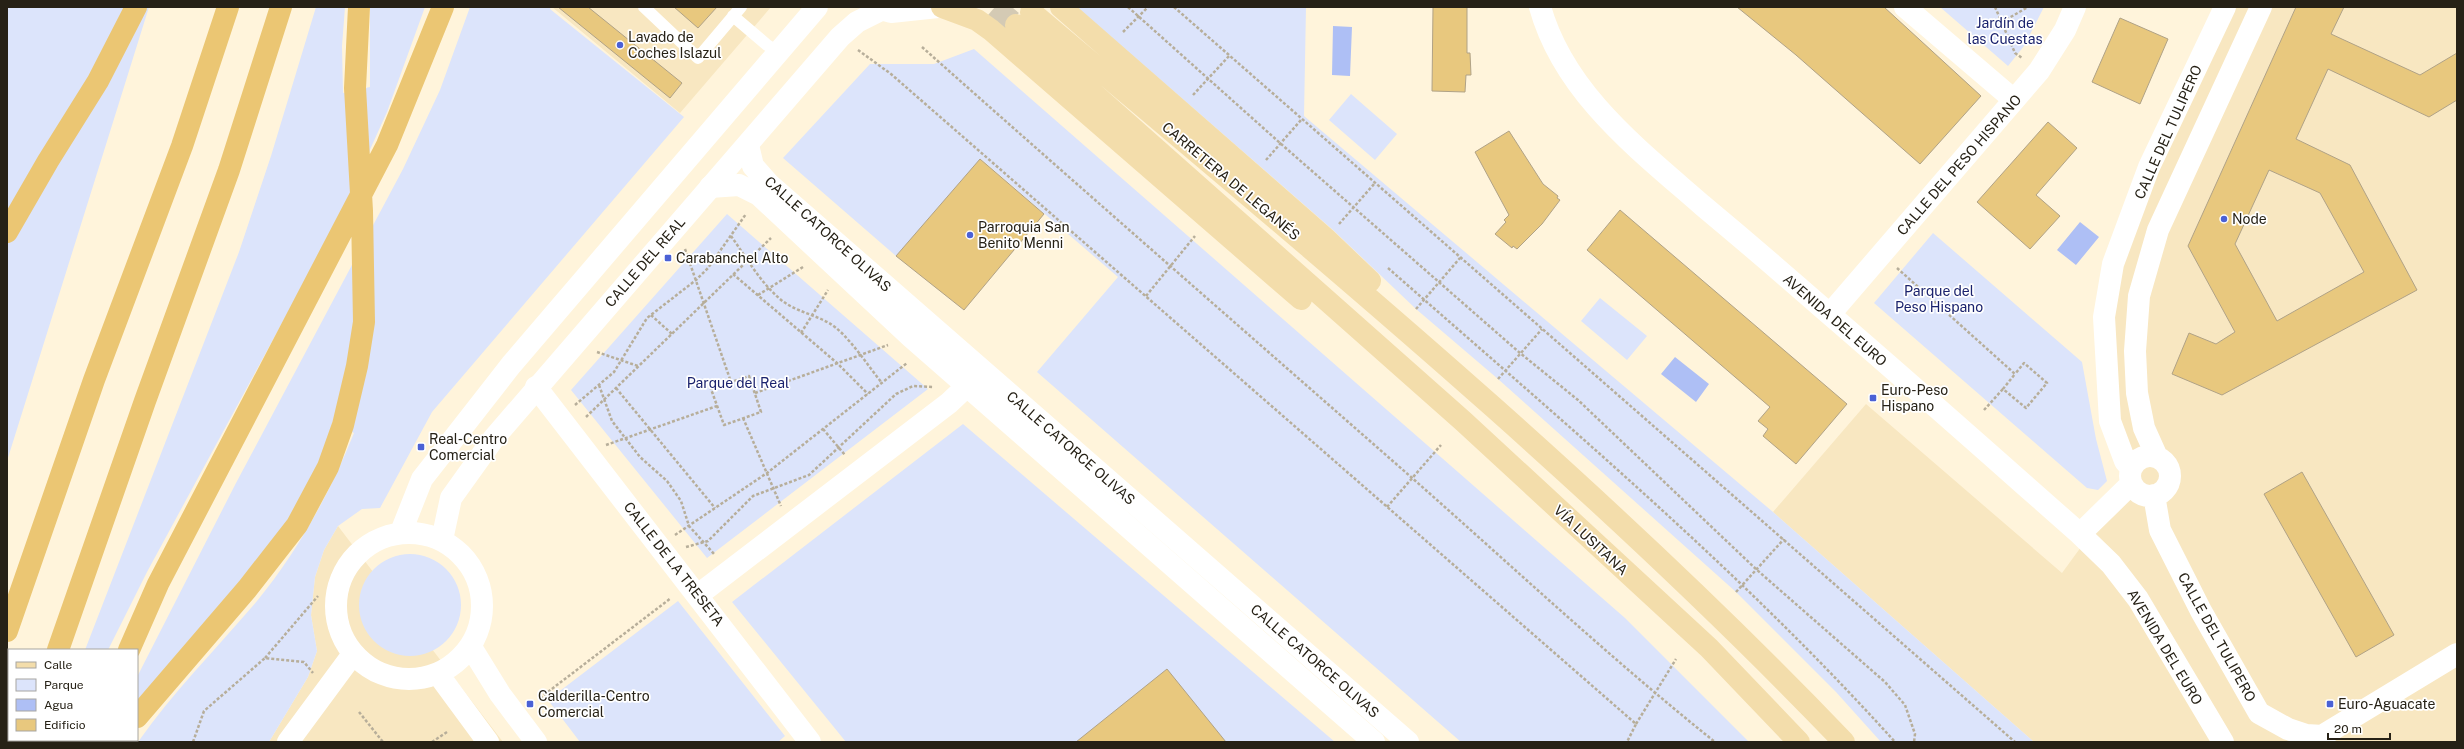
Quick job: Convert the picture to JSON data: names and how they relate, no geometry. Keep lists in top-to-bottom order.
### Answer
{
  "streets": {
    "main road": ["CARRETERA DE LEGANÉS", "VÍA LUSITANA"],
    "street": [
      "CALLE DEL TULIPERO",
      "CALLE DEL PESO HISPANO",
      "CALLE CATORCE OLIVAS",
      "CALLE DEL REAL",
      "AVENIDA DEL EURO",
      "CALLE DE LA TRESETA"
    ]
  },
  "crossings": [
    ["CALLE DEL PESO HISPANO", "AVENIDA DEL EURO"],
    ["CARRETERA DE LEGANÉS", "VÍA LUSITANA"],
    ["CALLE CATORCE OLIVAS", "CALLE DEL REAL"],
    ["CALLE DEL REAL", "CALLE DE LA TRESETA"]
  ],
  "parks": ["Jardín de las Cuestas", "Parque del Peso Hispano", "Parque del Real"],
  "places": {
    "other": ["Lavado de Coches Islazul", "Node", "Parroquia San Benito Menni"],
    "transit": [
      "Carabanchel Alto",
      "Euro-Peso Hispano",
      "Real-Centro Comercial",
      "Calderilla-Centro Comercial",
      "Euro-Aguacate"
    ]
  },
  "legend": [
    "Calle",
    "Parque",
    "Agua",
    "Edificio"
  ],
  "scale_bar": "20 m"
}
